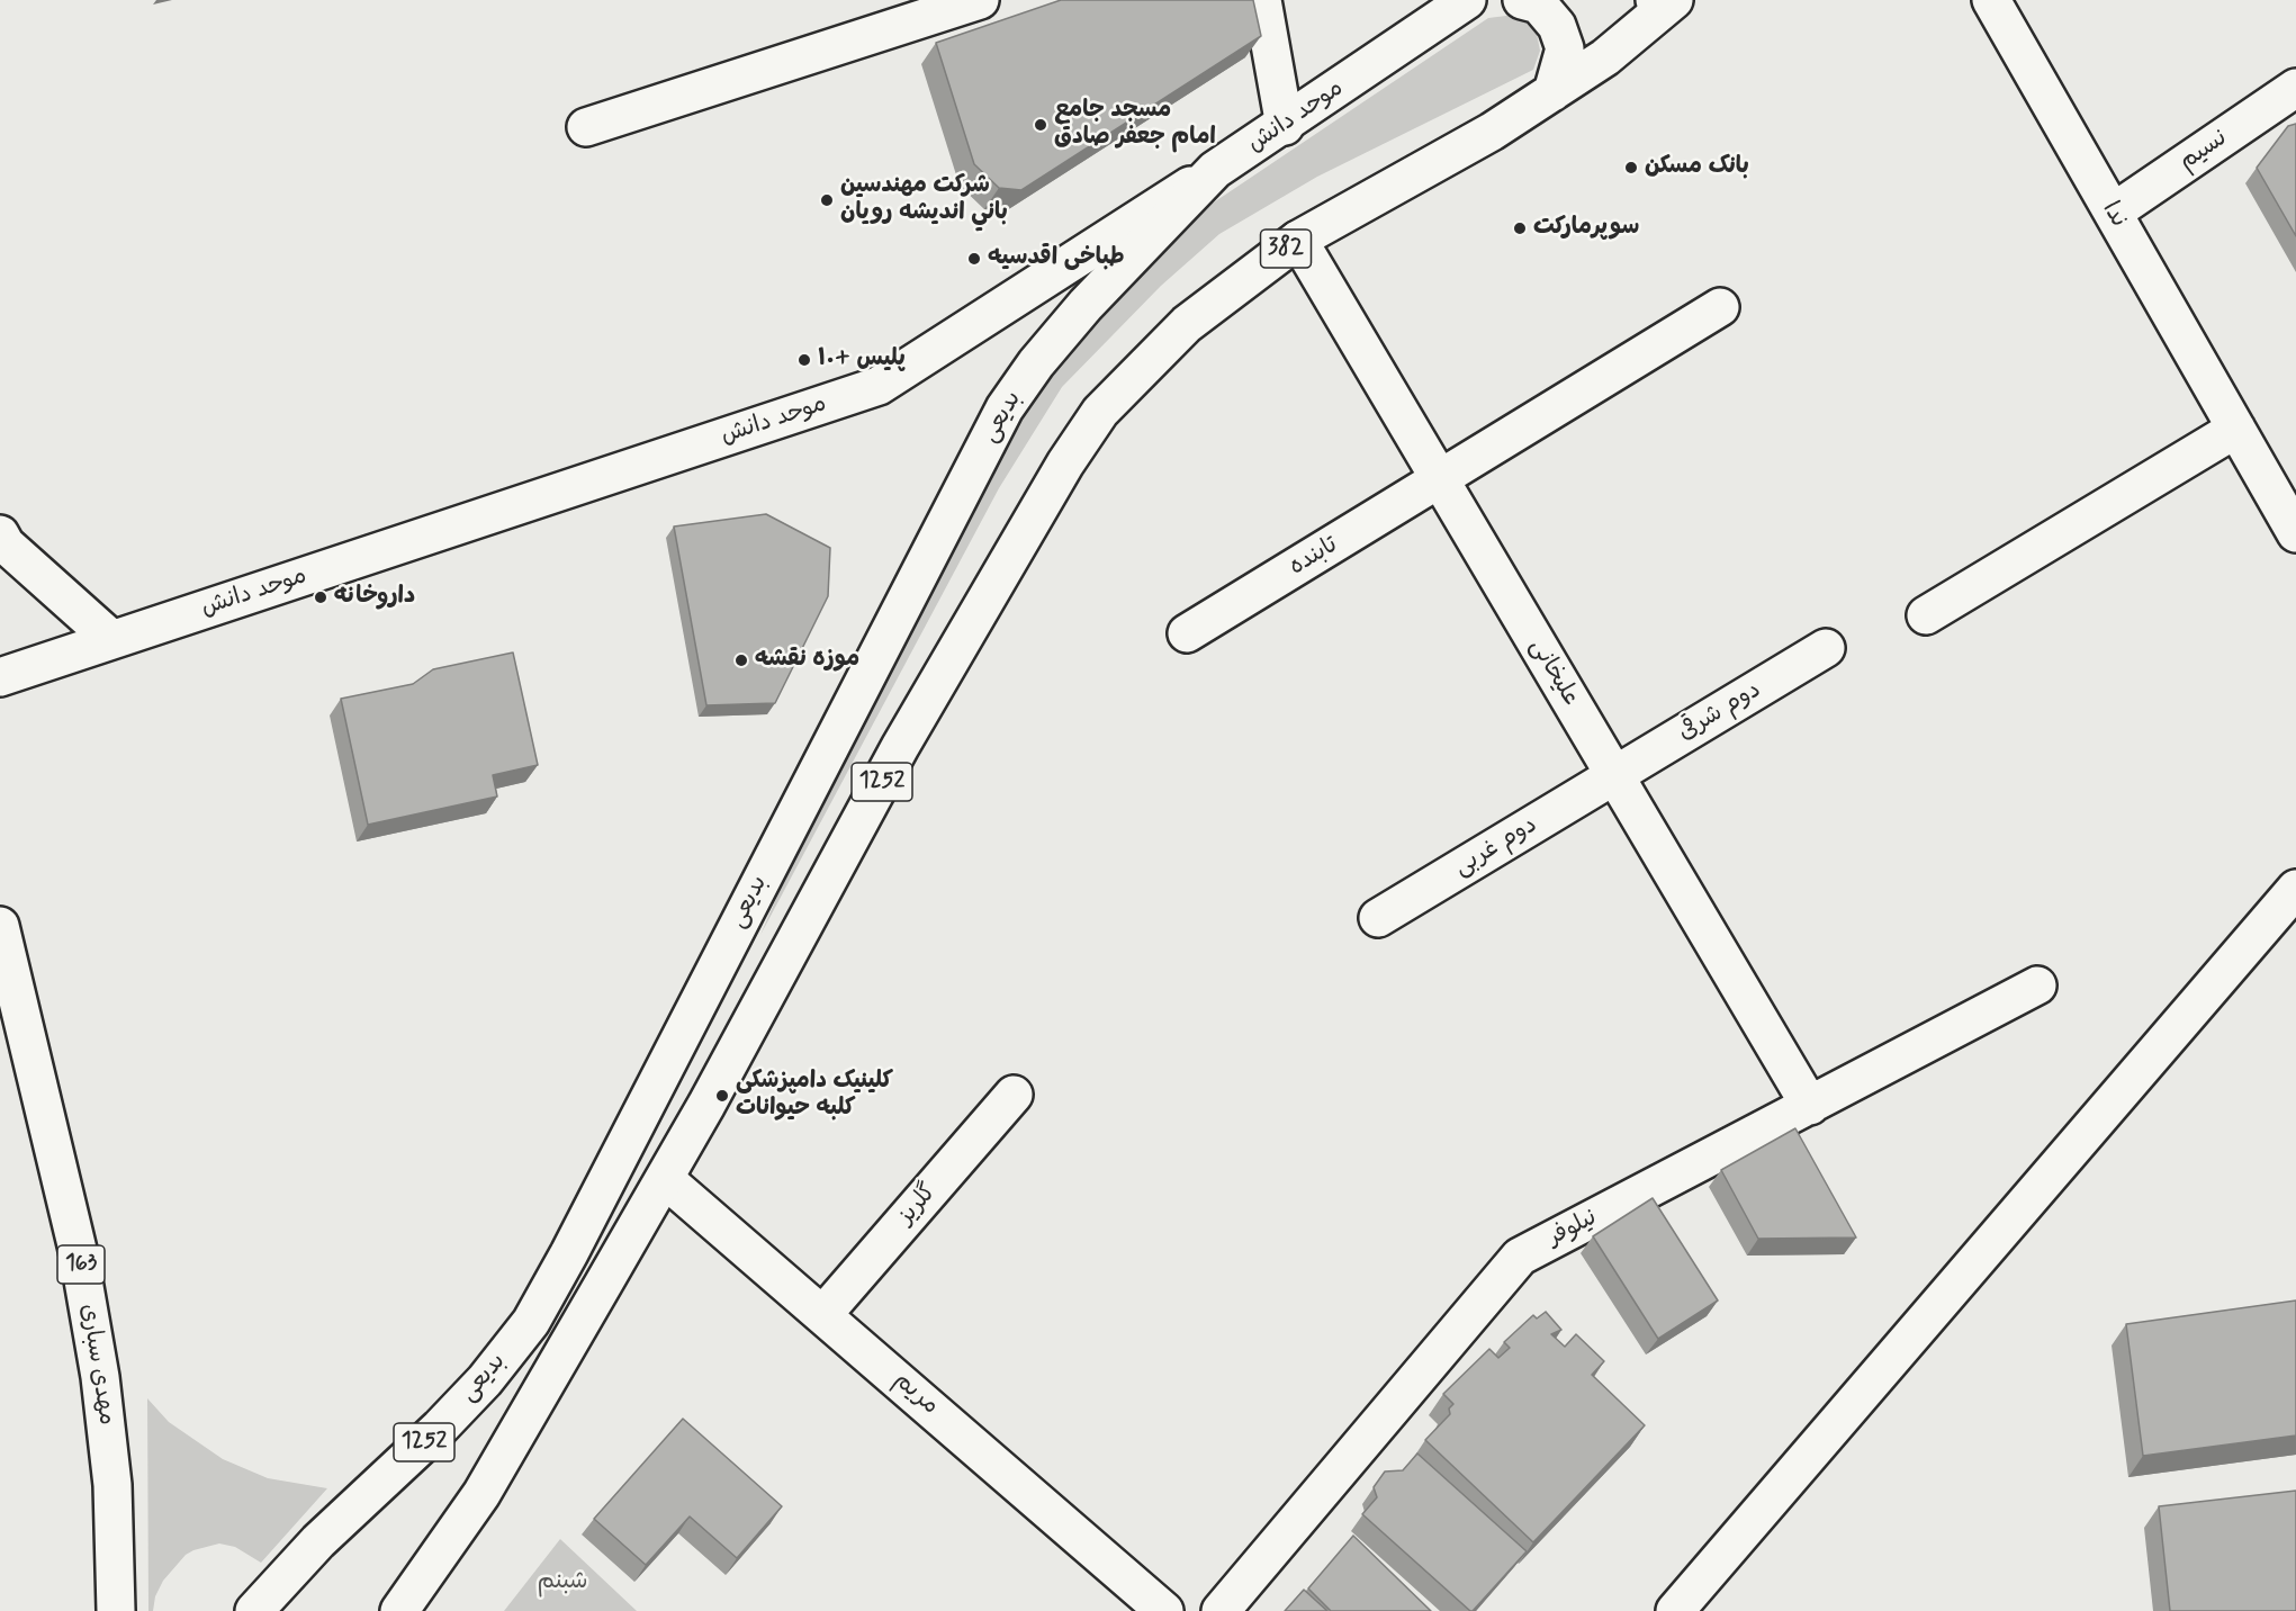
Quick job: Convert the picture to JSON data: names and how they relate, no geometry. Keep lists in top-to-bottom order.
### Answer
{
  "streets": {
    "street": [
      "موحد دانش",
      "نسیم",
      "ندا",
      "382",
      "بدیعی",
      "تابنده",
      "علیخانی",
      "دوم شرقی",
      "1252",
      "دوم غربی",
      "گلریز",
      "نیلوفر",
      "163",
      "مهدی سباری",
      "مریم"
    ]
  },
  "crossings": [
    ["موحد دانش", "بدیعی"],
    ["نسیم", "ندا"],
    ["382", "علیخانی"],
    ["382", "1252"],
    ["تابنده", "علیخانی"],
    ["علیخانی", "دوم شرقی"],
    ["علیخانی", "دوم غربی"],
    ["علیخانی", "نیلوفر"],
    ["دوم شرقی", "دوم غربی"],
    ["1252", "مریم"],
    ["گلریز", "مریم"]
  ],
  "parks": ["شبنم"],
  "places": [
    "مسجد جامع امام جعفر صادق",
    "بانک مسکن",
    "شركت مهندسين باني انديشه رويان",
    "سوپرمارکت",
    "طباخى اقدسيه",
    "پلیس +۱۰",
    "داروخانه",
    "موزه نقشه",
    "کلینیک دامپزشکی کلبه حیوانات"
  ]
}
